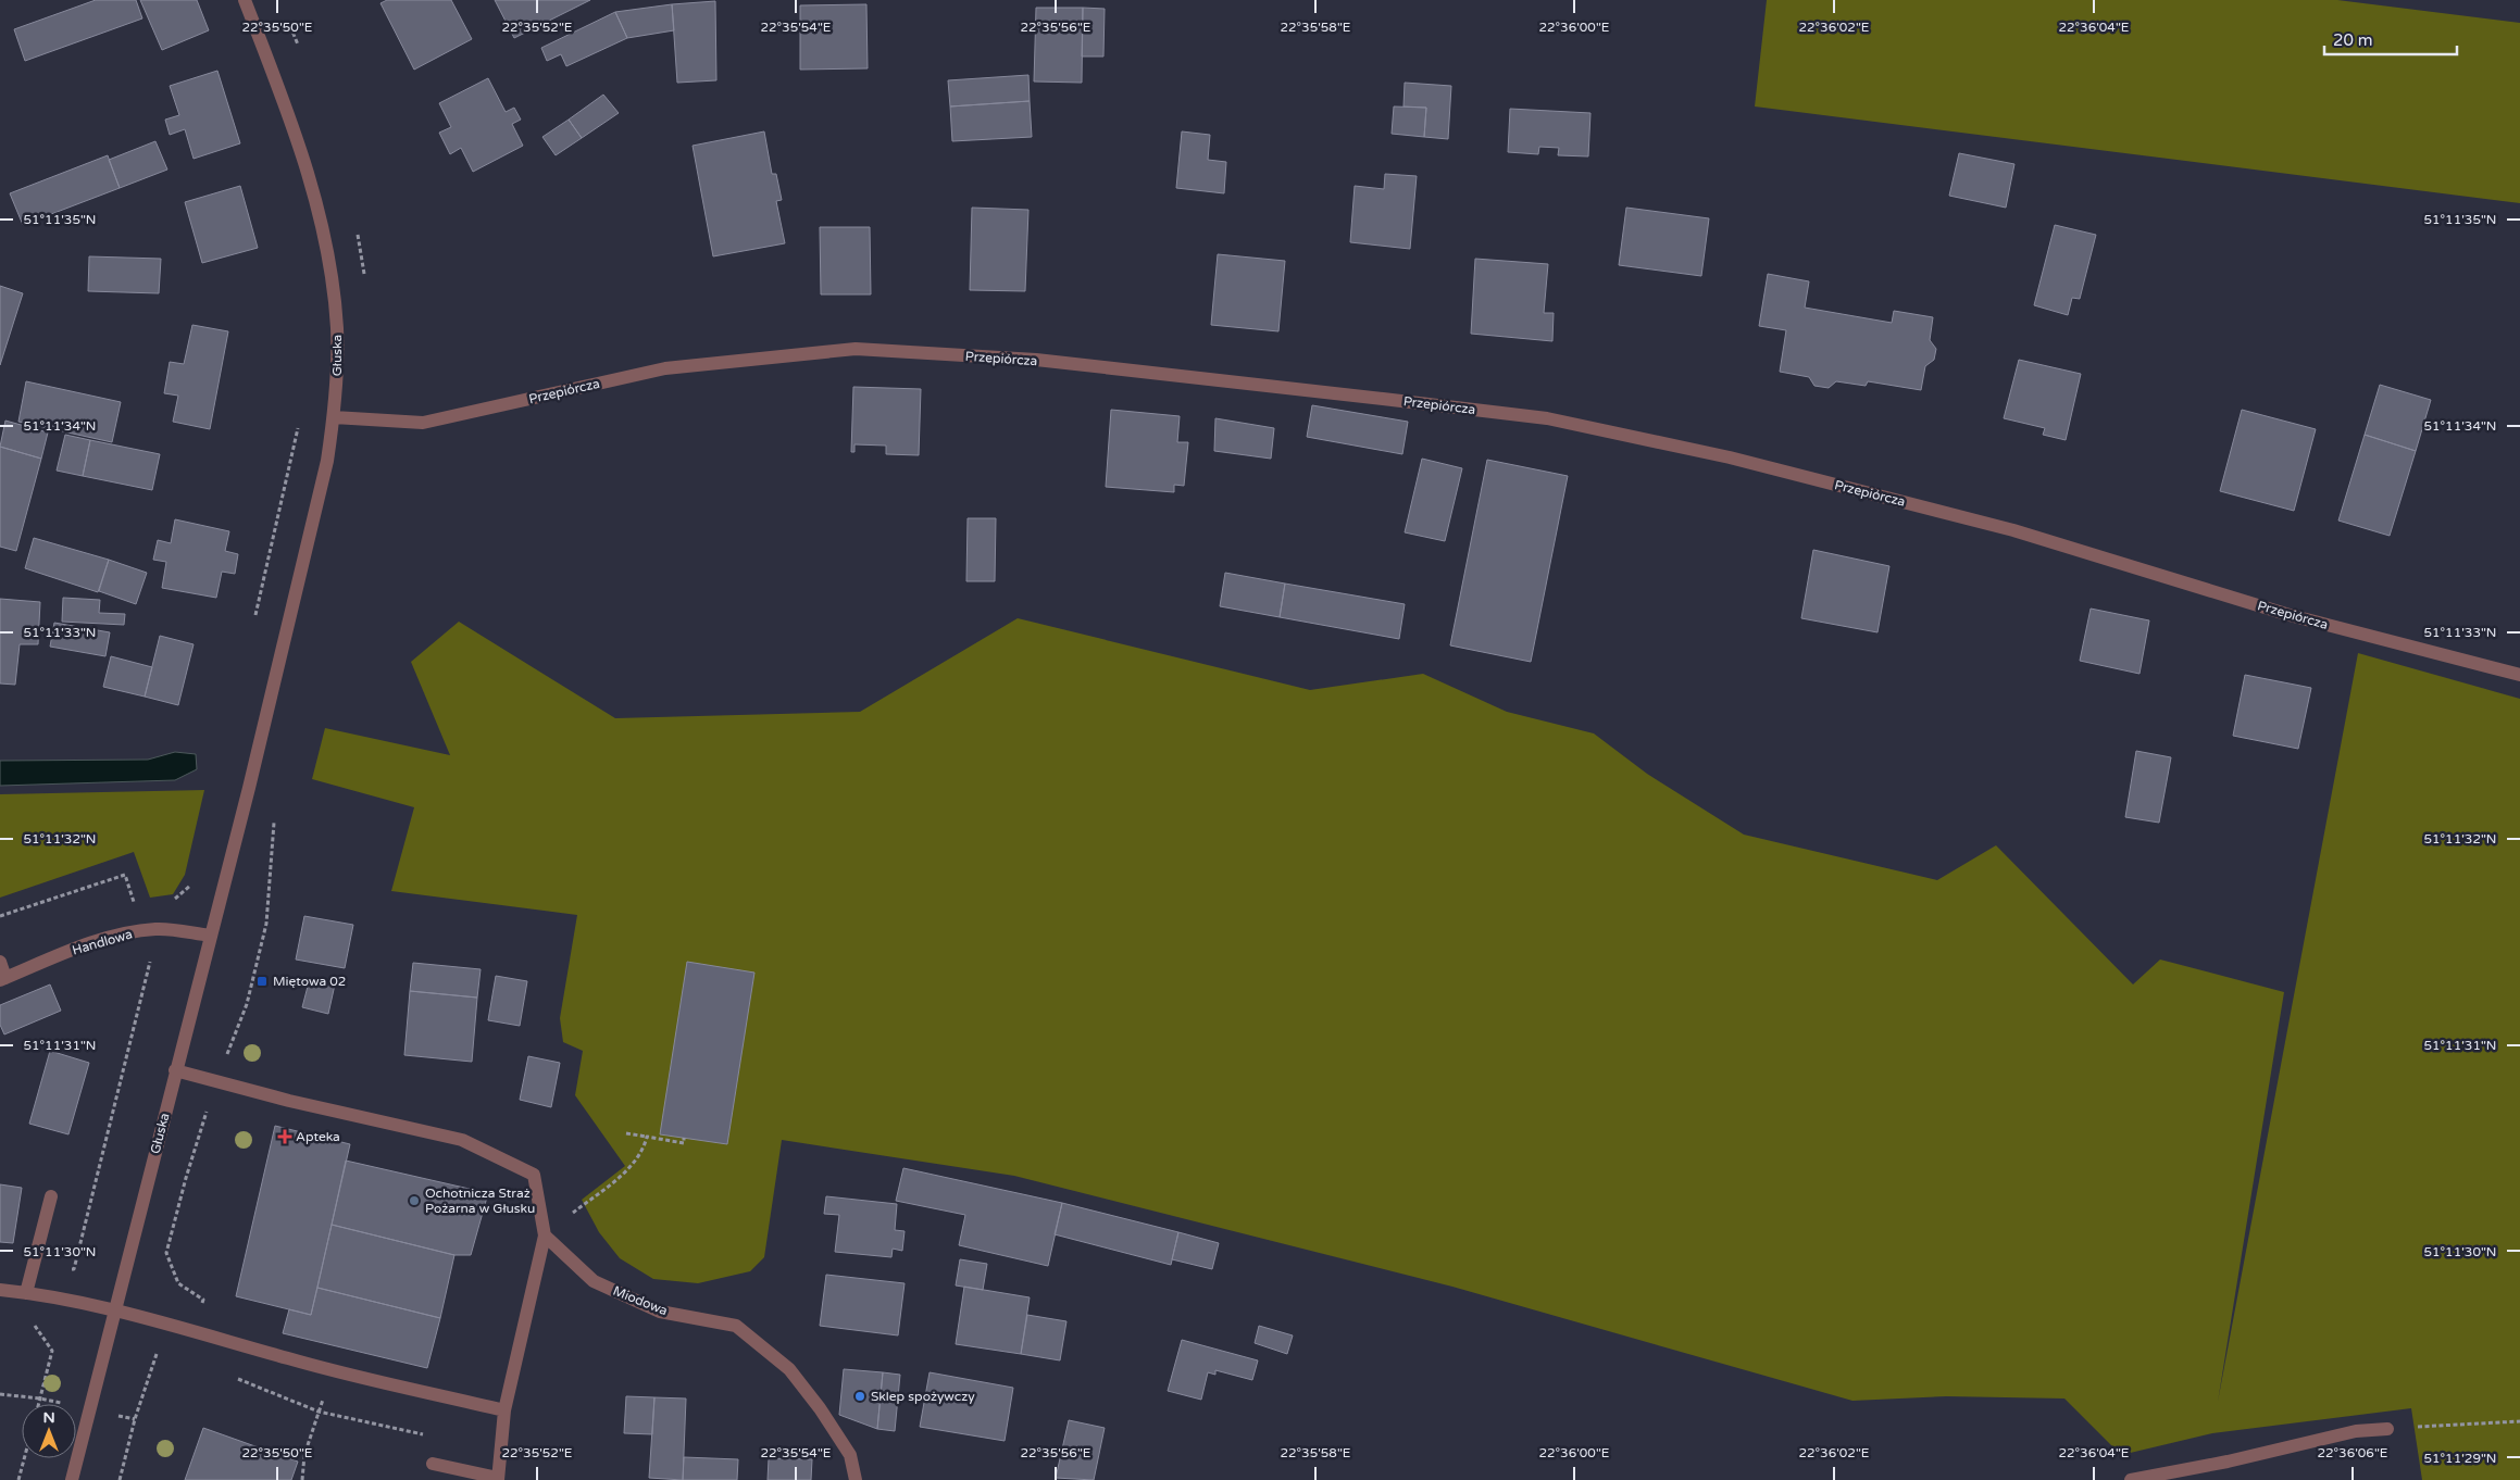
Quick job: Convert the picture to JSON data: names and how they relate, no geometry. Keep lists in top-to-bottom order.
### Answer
{
  "streets": {
    "street": [
      "Głuska",
      "Przepiórcza",
      "Handlowa",
      "Miodowa"
    ]
  },
  "crossings": [
    ["Głuska", "Przepiórcza"],
    ["Głuska", "Handlowa"]
  ],
  "places": {
    "transit": ["Miętowa 02"],
    "health": ["Apteka"],
    "other": ["Ochotnicza Straż Pożarna w Głusku", "Sklep spożywczy"]
  },
  "scale_bar": "20 m",
  "north": "top",
  "coordinates": [
    "22°35'50\"E",
    "22°35'52\"E",
    "22°35'54\"E",
    "22°35'56\"E",
    "22°35'58\"E",
    "22°36'00\"E",
    "22°36'02\"E",
    "22°36'04\"E",
    "51°11'35\"N",
    "51°11'34\"N",
    "51°11'33\"N",
    "51°11'32\"N",
    "51°11'31\"N",
    "51°11'30\"N",
    "22°36'06\"E",
    "51°11'29\"N"
  ]
}
